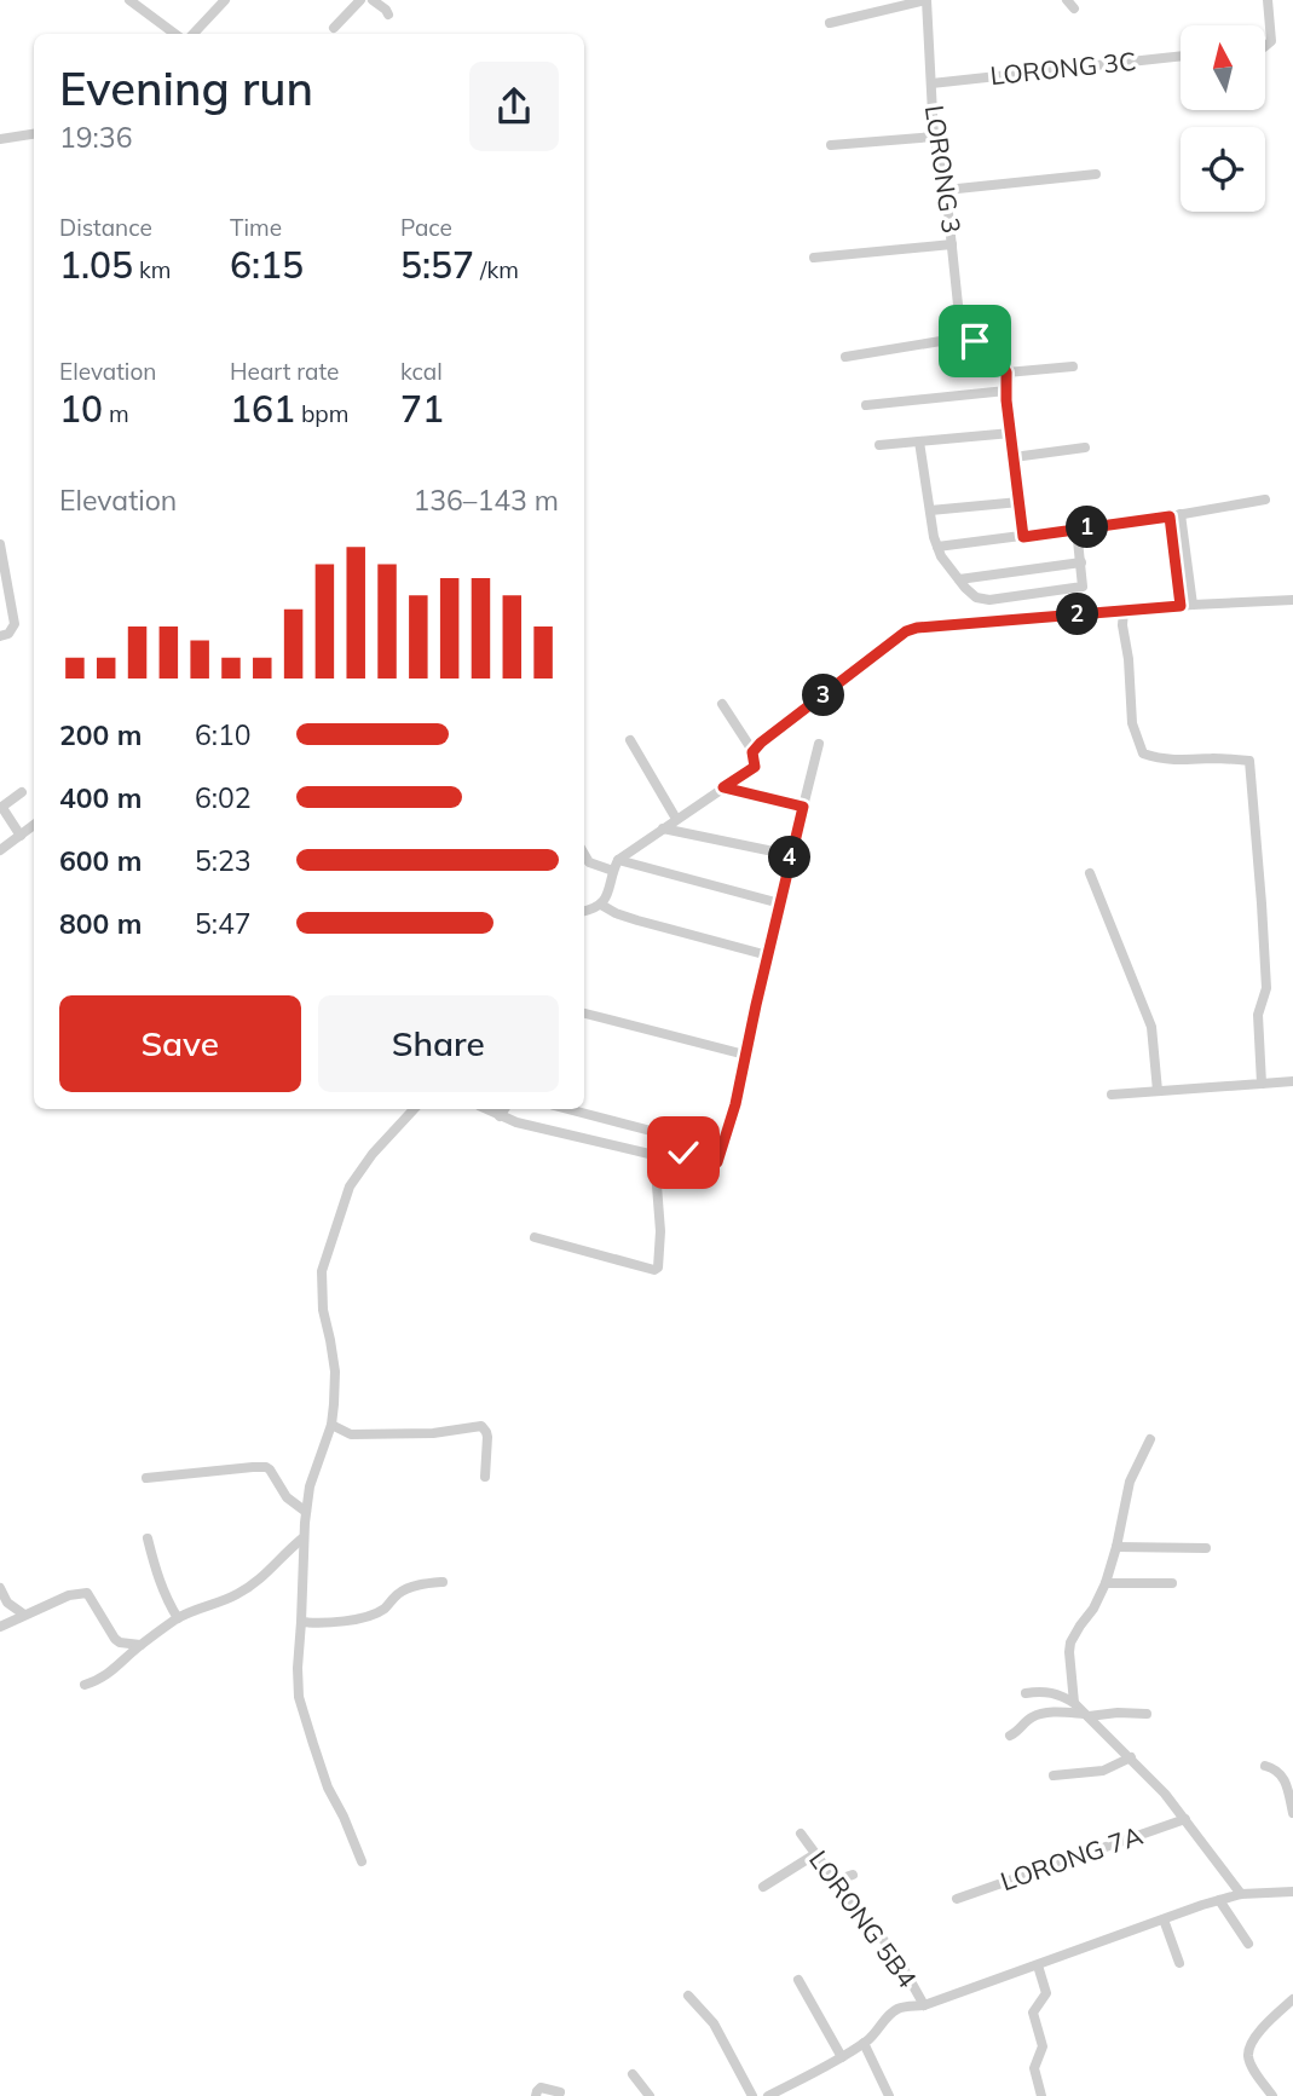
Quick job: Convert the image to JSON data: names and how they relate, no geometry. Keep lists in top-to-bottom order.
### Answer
{
  "streets": {
    "street": [
      "LORONG 3C",
      "LORONG 3",
      "LORONG 7A",
      "LORONG 5B4"
    ]
  },
  "crossings": [
    ["LORONG 3C", "LORONG 3"]
  ],
  "north": "top",
  "page": {
    "heading": ["Evening run", "19:36"],
    "stats": [
      ["Distance", "1.05 km"],
      ["Time", "6:15"],
      ["Pace", "5:57 /km"],
      ["Elevation", "10 m"],
      ["Heart rate", "161 bpm"],
      ["kcal", "71"]
    ],
    "chart": ["Elevation", "136–143 m"],
    "pins": [
      "1",
      "2",
      "3",
      "4"
    ],
    "list": [
      {
        "name": "200 m",
        "note": "6:10"
      },
      {
        "name": "400 m",
        "note": "6:02"
      },
      {
        "name": "600 m",
        "note": "5:23"
      },
      {
        "name": "800 m",
        "note": "5:47"
      }
    ],
    "buttons": ["Save", "Share"]
  }
}
